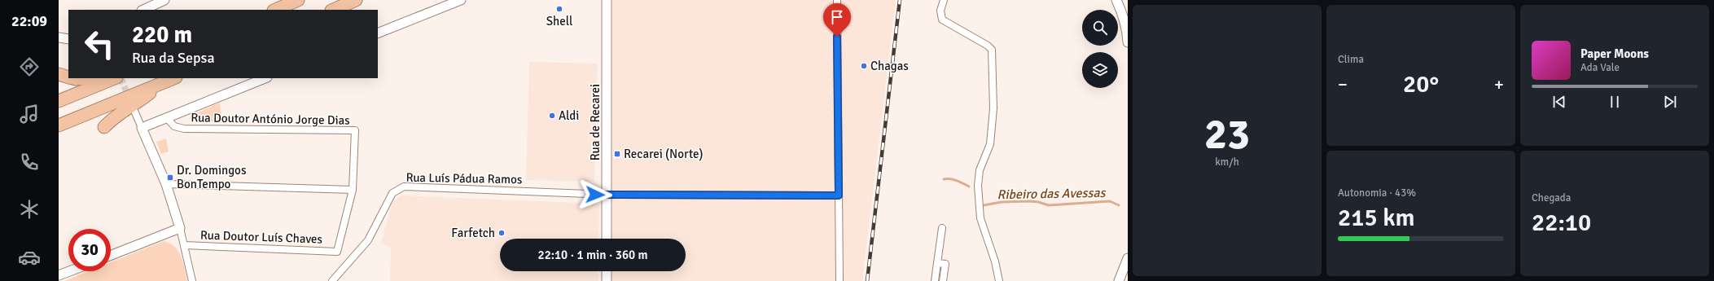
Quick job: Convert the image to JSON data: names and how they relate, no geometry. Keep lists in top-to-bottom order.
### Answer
{
  "streets": {
    "street": [
      "Rua Doutor António Jorge Dias",
      "Rua de Recarei",
      "Rua Luís Pádua Ramos",
      "Rua Doutor Luís Chaves"
    ]
  },
  "crossings": [
    ["Rua Doutor António Jorge Dias", "Rua Doutor Luís Chaves"],
    ["Rua de Recarei", "Rua Luís Pádua Ramos"]
  ],
  "water": ["Ribeiro das Avessas"],
  "places": {
    "other": [
      "Shell",
      "Chagas",
      "Aldi",
      "Farfetch"
    ],
    "transit": ["Recarei (Norte)", "Dr. Domingos BonTempo"]
  },
  "page": {
    "tabs": "22:09",
    "tile": [
      ["23", "km/h"],
      "Clima",
      ["Autonomia · 43%", "215 km"],
      ["Chegada", "22:10"]
    ],
    "turn": ["220 m", "Rua da Sepsa"],
    "song": ["Paper Moons", "Ada Vale"],
    "heat": ["−", "20°", "+"],
    "limit": "30",
    "trip": "22:10 · 1 min · 360 m"
  }
}
